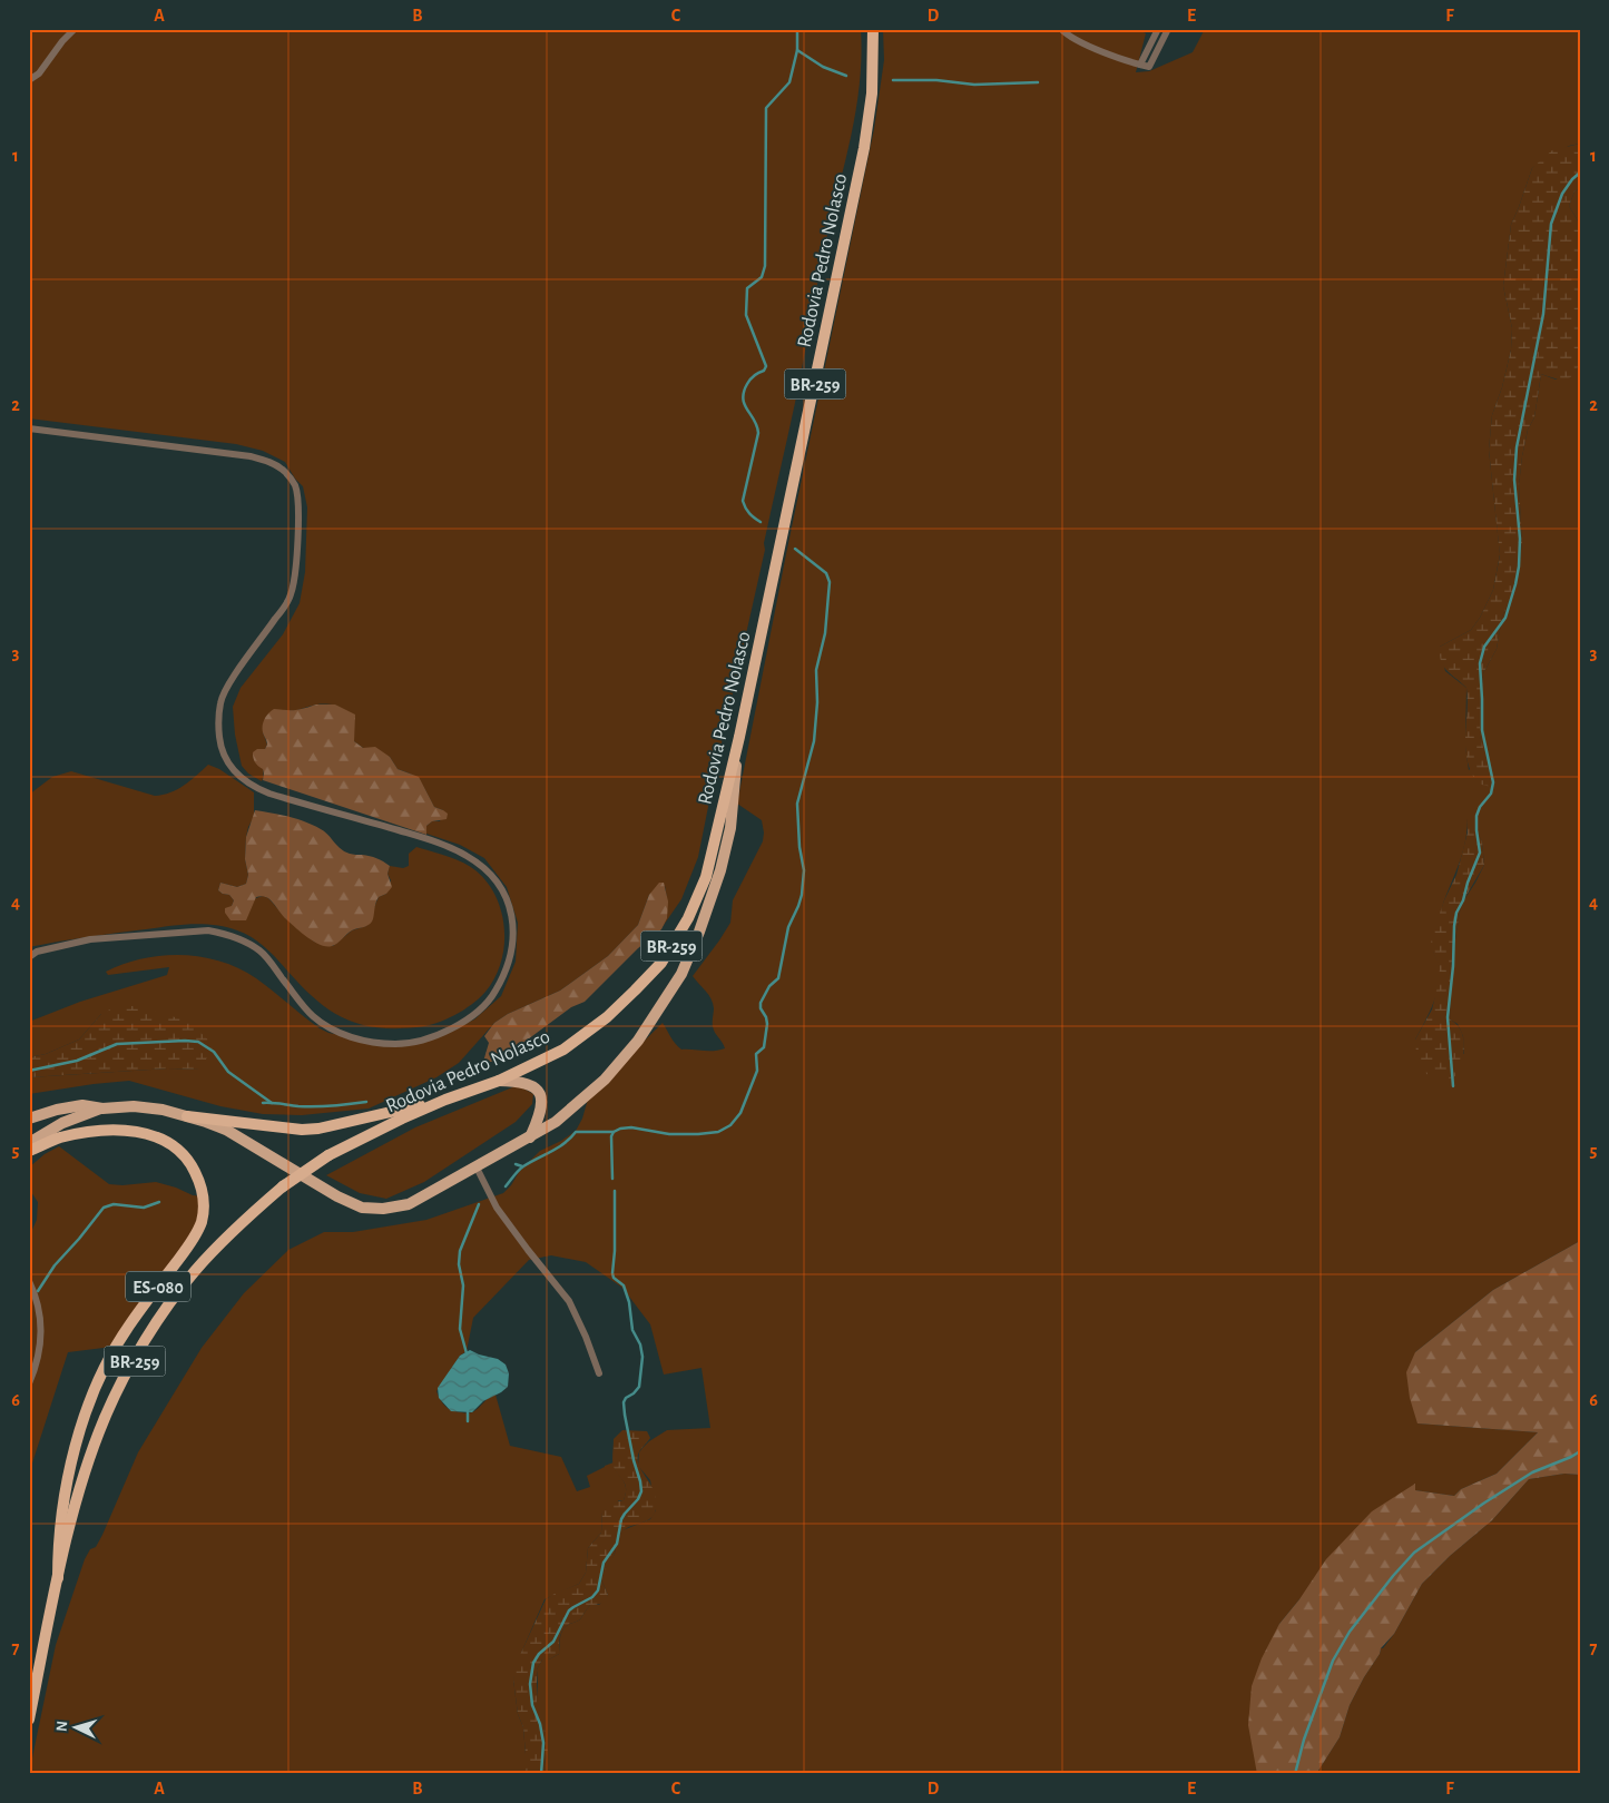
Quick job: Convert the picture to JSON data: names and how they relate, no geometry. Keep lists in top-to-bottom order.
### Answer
{
  "streets": {
    "highway": ["Rodovia Pedro Nolasco", "BR-259", "ES-080"]
  },
  "crossings": [
    ["Rodovia Pedro Nolasco", "ES-080"]
  ],
  "north": "left",
  "grid": {
    "columns": [
      "A",
      "B",
      "C",
      "D",
      "E",
      "F"
    ],
    "rows": [
      "1",
      "2",
      "3",
      "4",
      "5",
      "6",
      "7"
    ]
  }
}
